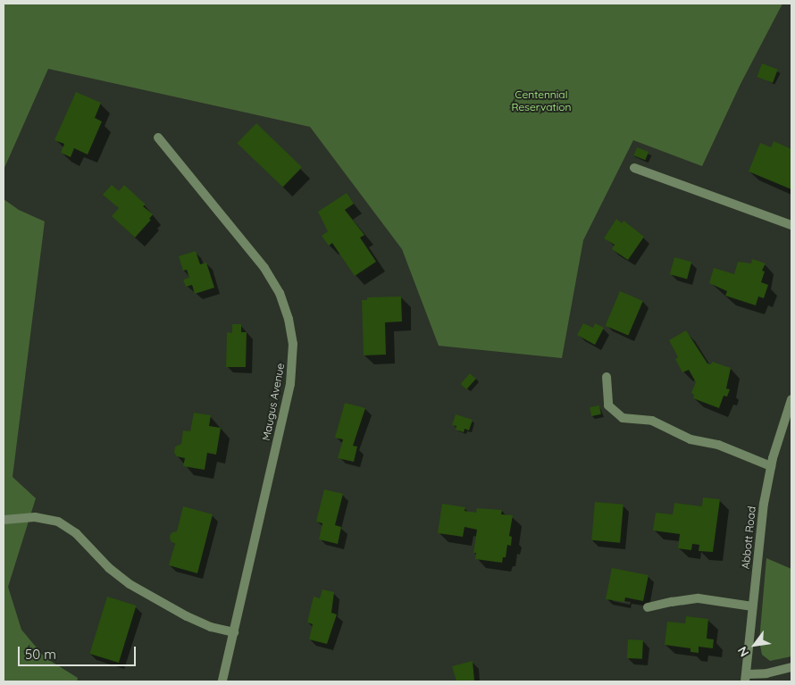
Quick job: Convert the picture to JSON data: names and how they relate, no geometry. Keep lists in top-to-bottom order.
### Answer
{
  "streets": {
    "street": ["Maugus Avenue", "Abbott Road"]
  },
  "parks": ["Centennial Reservation"],
  "scale_bar": "50 m",
  "north": "bottom left"
}
